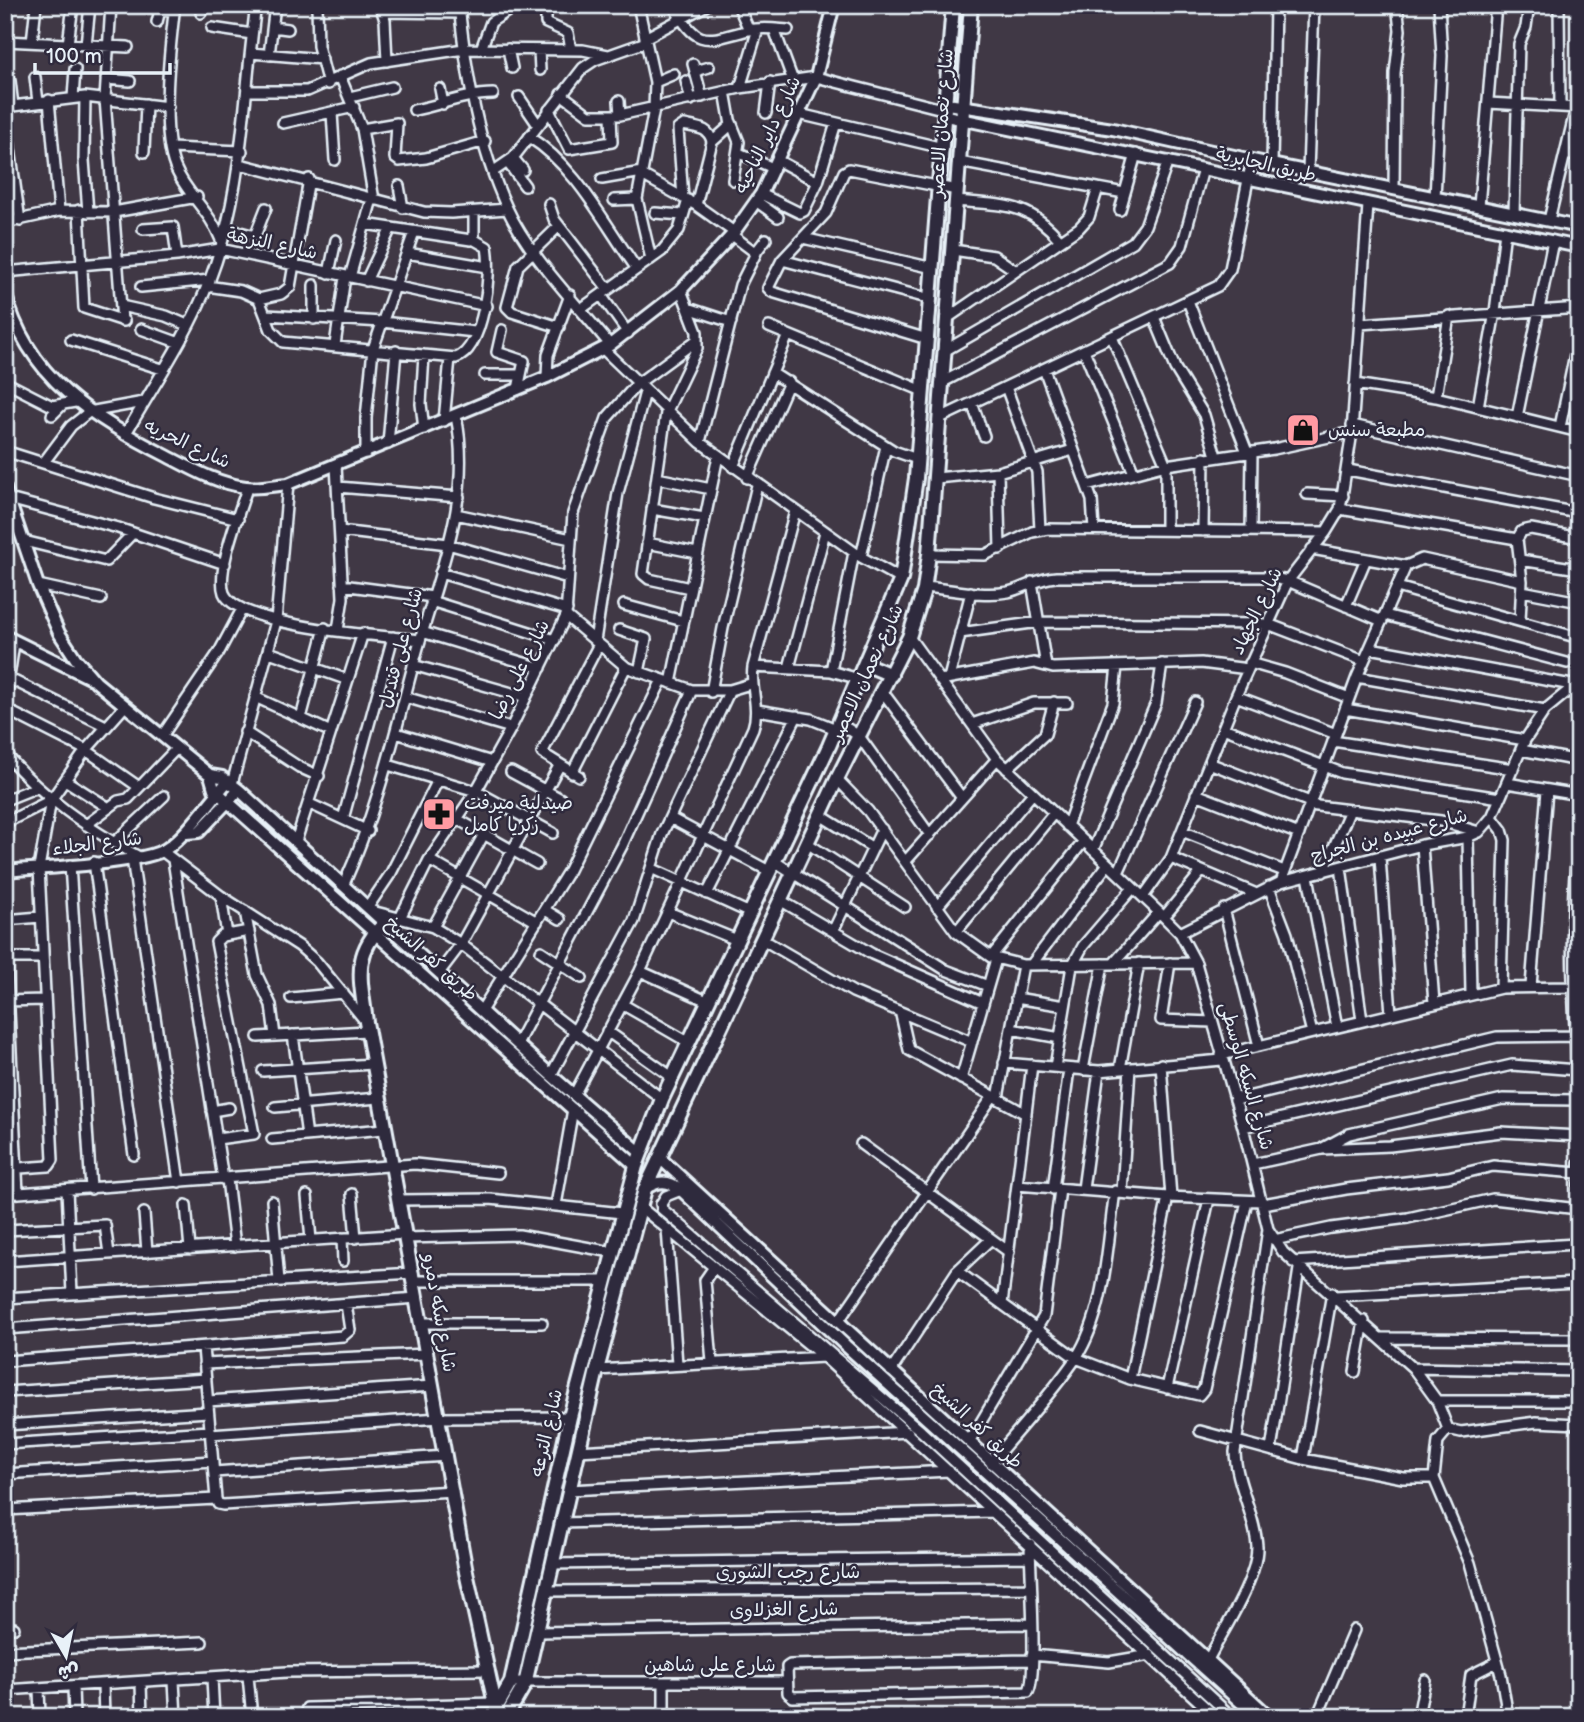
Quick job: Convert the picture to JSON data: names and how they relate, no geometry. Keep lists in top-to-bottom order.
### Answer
{
  "streets": {
    "main road": ["شارع نعمان الاعصر", "شارع سكه دمرو", "شارع الترعه"],
    "street": [
      "شارع داير الناحيه",
      "طريق الجابرية",
      "شارع النزهة",
      "شارع الحريه",
      "شارع الجهاد",
      "شارع على قنديل",
      "شارع على رضا",
      "شارع عبيده بن الجراح",
      "شارع الجلاء",
      "طريق كفر الشيخ",
      "شارع السكه الوسطى",
      "شارع رجب الشورى",
      "شارع الغزلاوى",
      "شارع على شاهين"
    ]
  },
  "crossings": [
    ["شارع نعمان الاعصر", "طريق الجابرية"],
    ["شارع نعمان الاعصر", "طريق كفر الشيخ"],
    ["شارع نعمان الاعصر", "شارع السكه الوسطى"],
    ["شارع نعمان الاعصر", "شارع الترعه"],
    ["شارع داير الناحيه", "شارع الحريه"],
    ["شارع داير الناحيه", "شارع على قنديل"],
    ["طريق الجابرية", "شارع الجهاد"],
    ["شارع الحريه", "شارع على قنديل"],
    ["شارع الجهاد", "شارع السكه الوسطى"],
    ["شارع على قنديل", "طريق كفر الشيخ"],
    ["شارع عبيده بن الجراح", "شارع السكه الوسطى"],
    ["شارع الجلاء", "طريق كفر الشيخ"],
    ["طريق كفر الشيخ", "شارع سكه دمرو"],
    ["طريق كفر الشيخ", "شارع الترعه"],
    ["شارع سكه دمرو", "شارع الترعه"],
    ["شارع الترعه", "شارع رجب الشورى"],
    ["شارع الترعه", "شارع الغزلاوى"],
    ["شارع الترعه", "شارع على شاهين"]
  ],
  "places": {
    "shop": ["مطبعة سنس"],
    "pharmacy": ["صيدلية ميرفت زكريا كامل"]
  },
  "scale_bar": "100 m",
  "north": "bottom"
}
